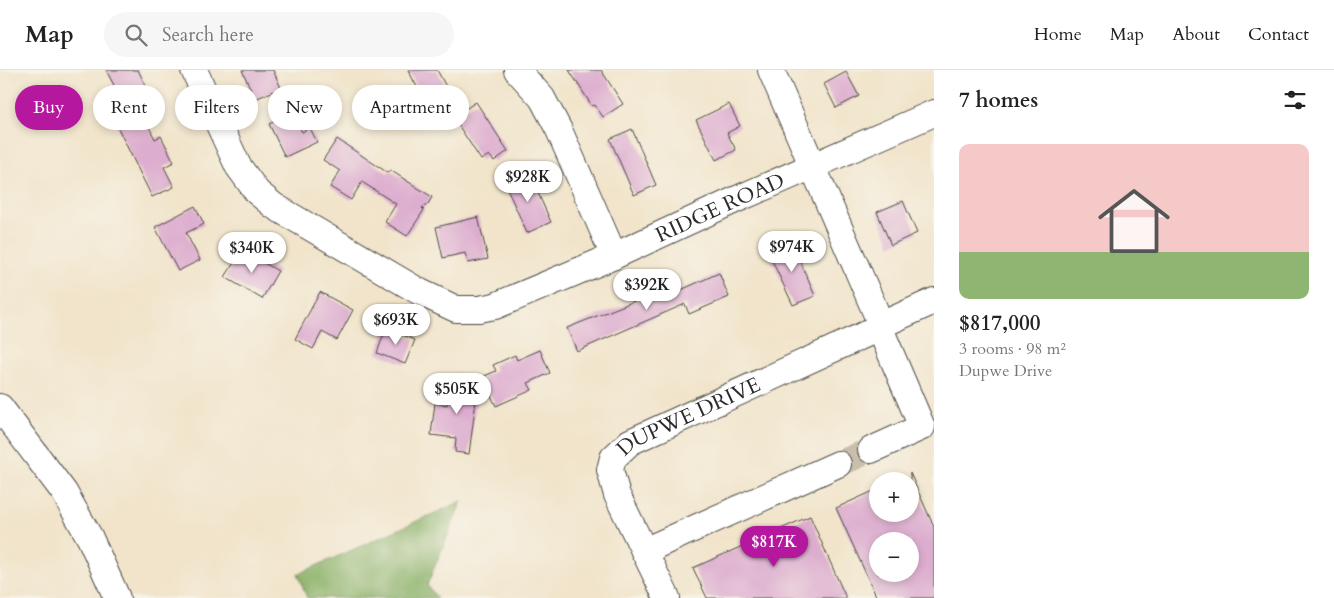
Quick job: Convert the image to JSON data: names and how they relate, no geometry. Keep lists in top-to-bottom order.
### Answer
{
  "streets": {
    "street": ["RIDGE ROAD", "DUPWE DRIVE"]
  },
  "page": {
    "header": "Map",
    "search": "Search here",
    "nav": [
      "Home",
      "Map",
      "About",
      "Contact"
    ],
    "heading": "7 homes",
    "chip": [
      "Buy",
      "Rent",
      "Filters",
      "New",
      "Apartment"
    ],
    "list": [
      {
        "name": "$817,000",
        "note": "3 rooms · 98 m² · Dupwe Drive"
      }
    ],
    "price": [
      "$928K",
      "$974K",
      "$340K",
      "$392K",
      "$693K",
      "$505K",
      "$817K"
    ],
    "map_buttons": ["+", "−"]
  }
}
